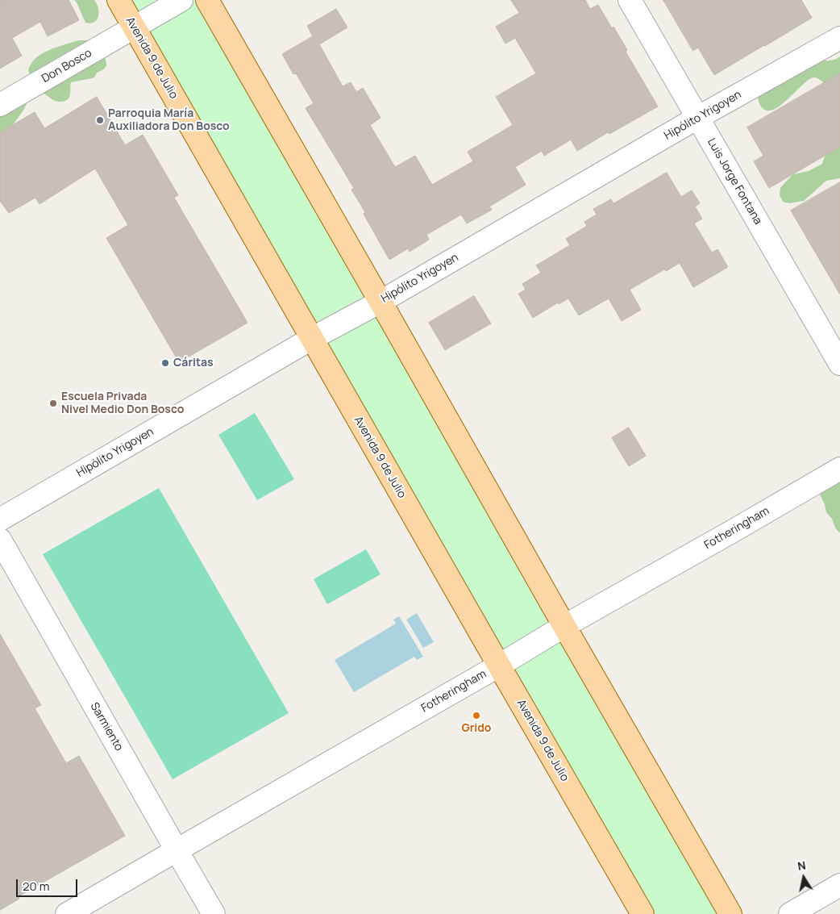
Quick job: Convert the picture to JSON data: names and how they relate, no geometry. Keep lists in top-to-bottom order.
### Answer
{
  "streets": {
    "main road": ["Avenida 9 de Julio"],
    "street": [
      "Don Bosco",
      "Hipólito Yrigoyen",
      "Luis Jorge Fontana",
      "Fotheringham",
      "Sarmiento"
    ]
  },
  "crossings": [
    ["Avenida 9 de Julio", "Don Bosco"],
    ["Avenida 9 de Julio", "Hipólito Yrigoyen"],
    ["Avenida 9 de Julio", "Fotheringham"],
    ["Hipólito Yrigoyen", "Luis Jorge Fontana"],
    ["Fotheringham", "Sarmiento"]
  ],
  "places": [
    "Parroquia María Auxiliadora Don Bosco",
    "Cáritas",
    "Escuela Privada Nivel Medio Don Bosco",
    "Grido"
  ],
  "scale_bar": "20 m",
  "north": "top"
}
